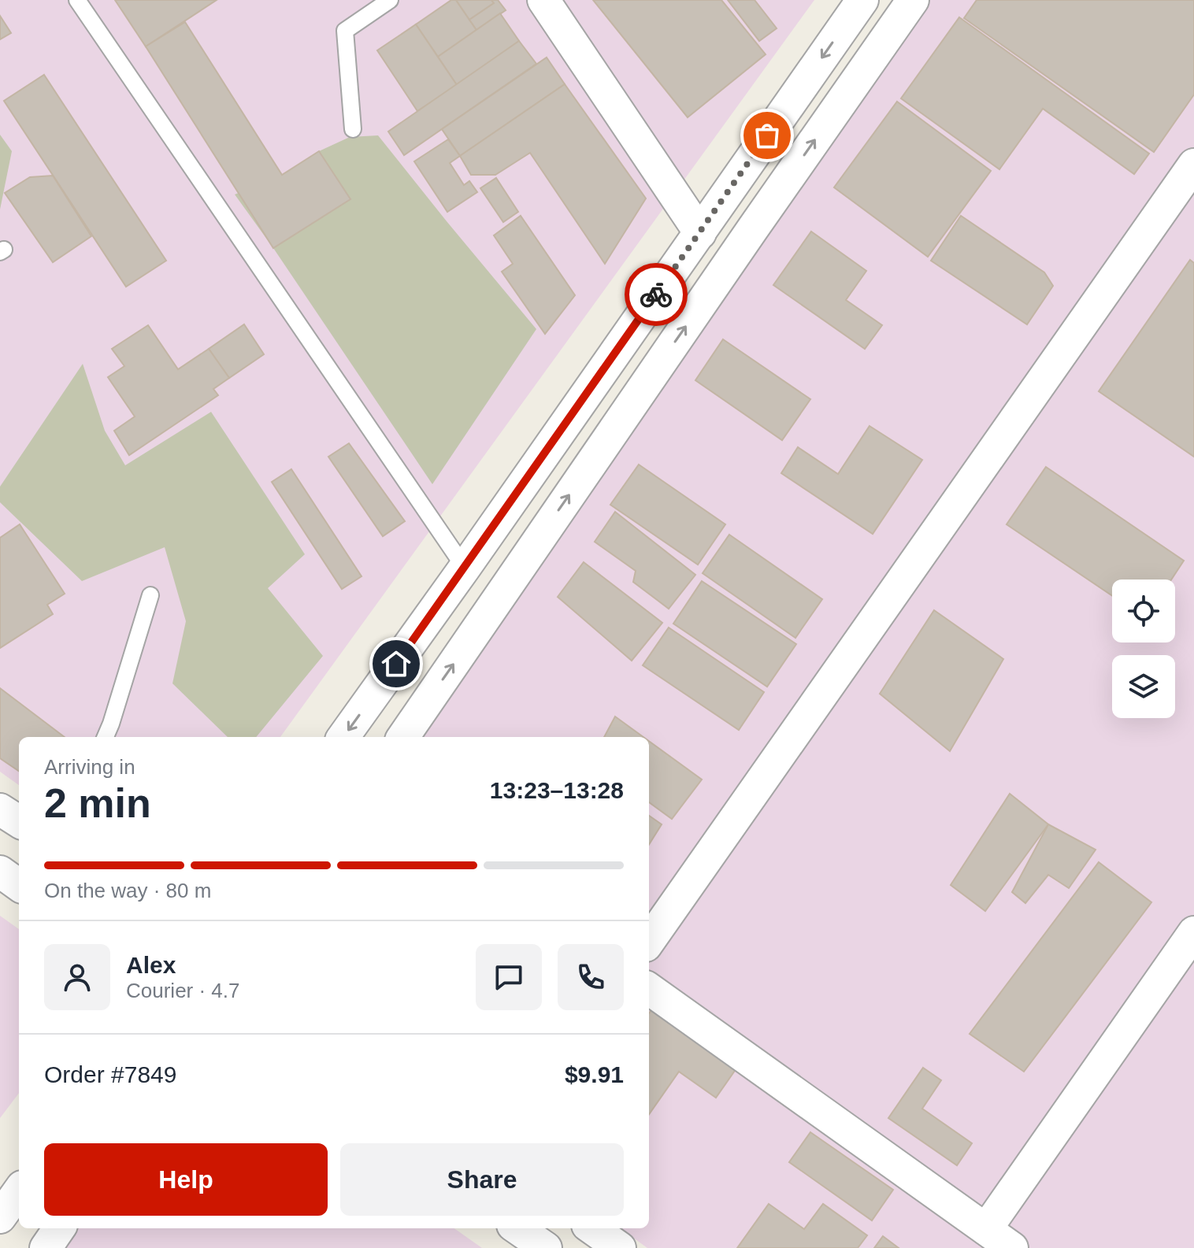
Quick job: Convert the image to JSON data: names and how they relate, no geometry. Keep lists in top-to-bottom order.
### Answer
{
  "page": {
    "heading": ["2 min", "Arriving in", "13:23–13:28"],
    "panel": [
      "Alex",
      "Courier · 4.7",
      "Order #7849",
      "$9.91"
    ],
    "bar": "On the way · 80 m",
    "buttons": ["Help", "Share"]
  }
}
